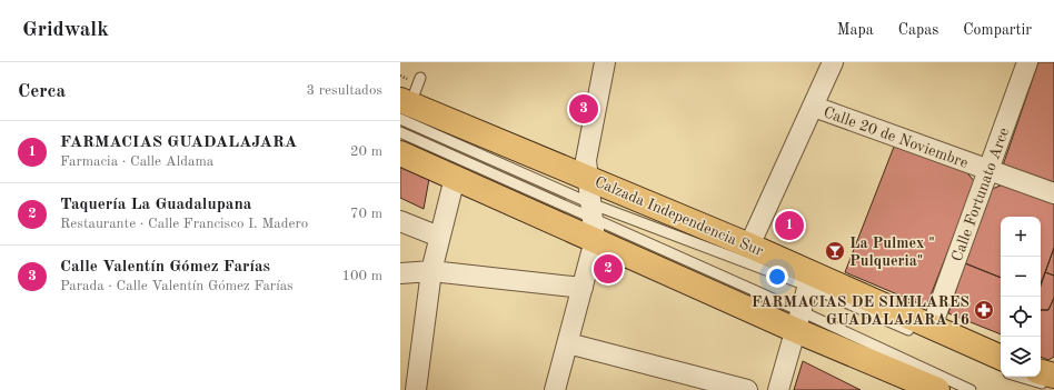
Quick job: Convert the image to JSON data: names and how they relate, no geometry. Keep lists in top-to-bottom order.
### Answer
{
  "streets": {
    "main road": ["Calzada Independencia Sur"],
    "street": ["Calle 20 de Noviembre", "Calle Fortunato Arce"]
  },
  "crossings": [
    ["Calle 20 de Noviembre", "Calle Fortunato Arce"],
    ["Calle Fortunato Arce", "Calzada Independencia Sur"]
  ],
  "places": {
    "bar": ["La Pulmex \" Pulqueria\""],
    "pharmacy": ["FARMACIAS DE SIMILARES GUADALAJARA 16"]
  },
  "page": {
    "header": "Gridwalk",
    "nav": ["Mapa", "Capas", "Compartir"],
    "heading": ["Cerca", "3 resultados"],
    "pins": ["3", "1", "2"],
    "list": [
      {
        "mark": "1",
        "name": "FARMACIAS GUADALAJARA",
        "note": "Farmacia · Calle Aldama",
        "value": "20 m"
      },
      {
        "mark": "2",
        "name": "Taquería La Guadalupana",
        "note": "Restaurante · Calle Francisco I. Madero",
        "value": "70 m"
      },
      {
        "mark": "3",
        "name": "Calle Valentín Gómez Farías",
        "note": "Parada · Calle Valentín Gómez Farías",
        "value": "100 m"
      }
    ],
    "map_buttons": ["+", "−"]
  }
}
